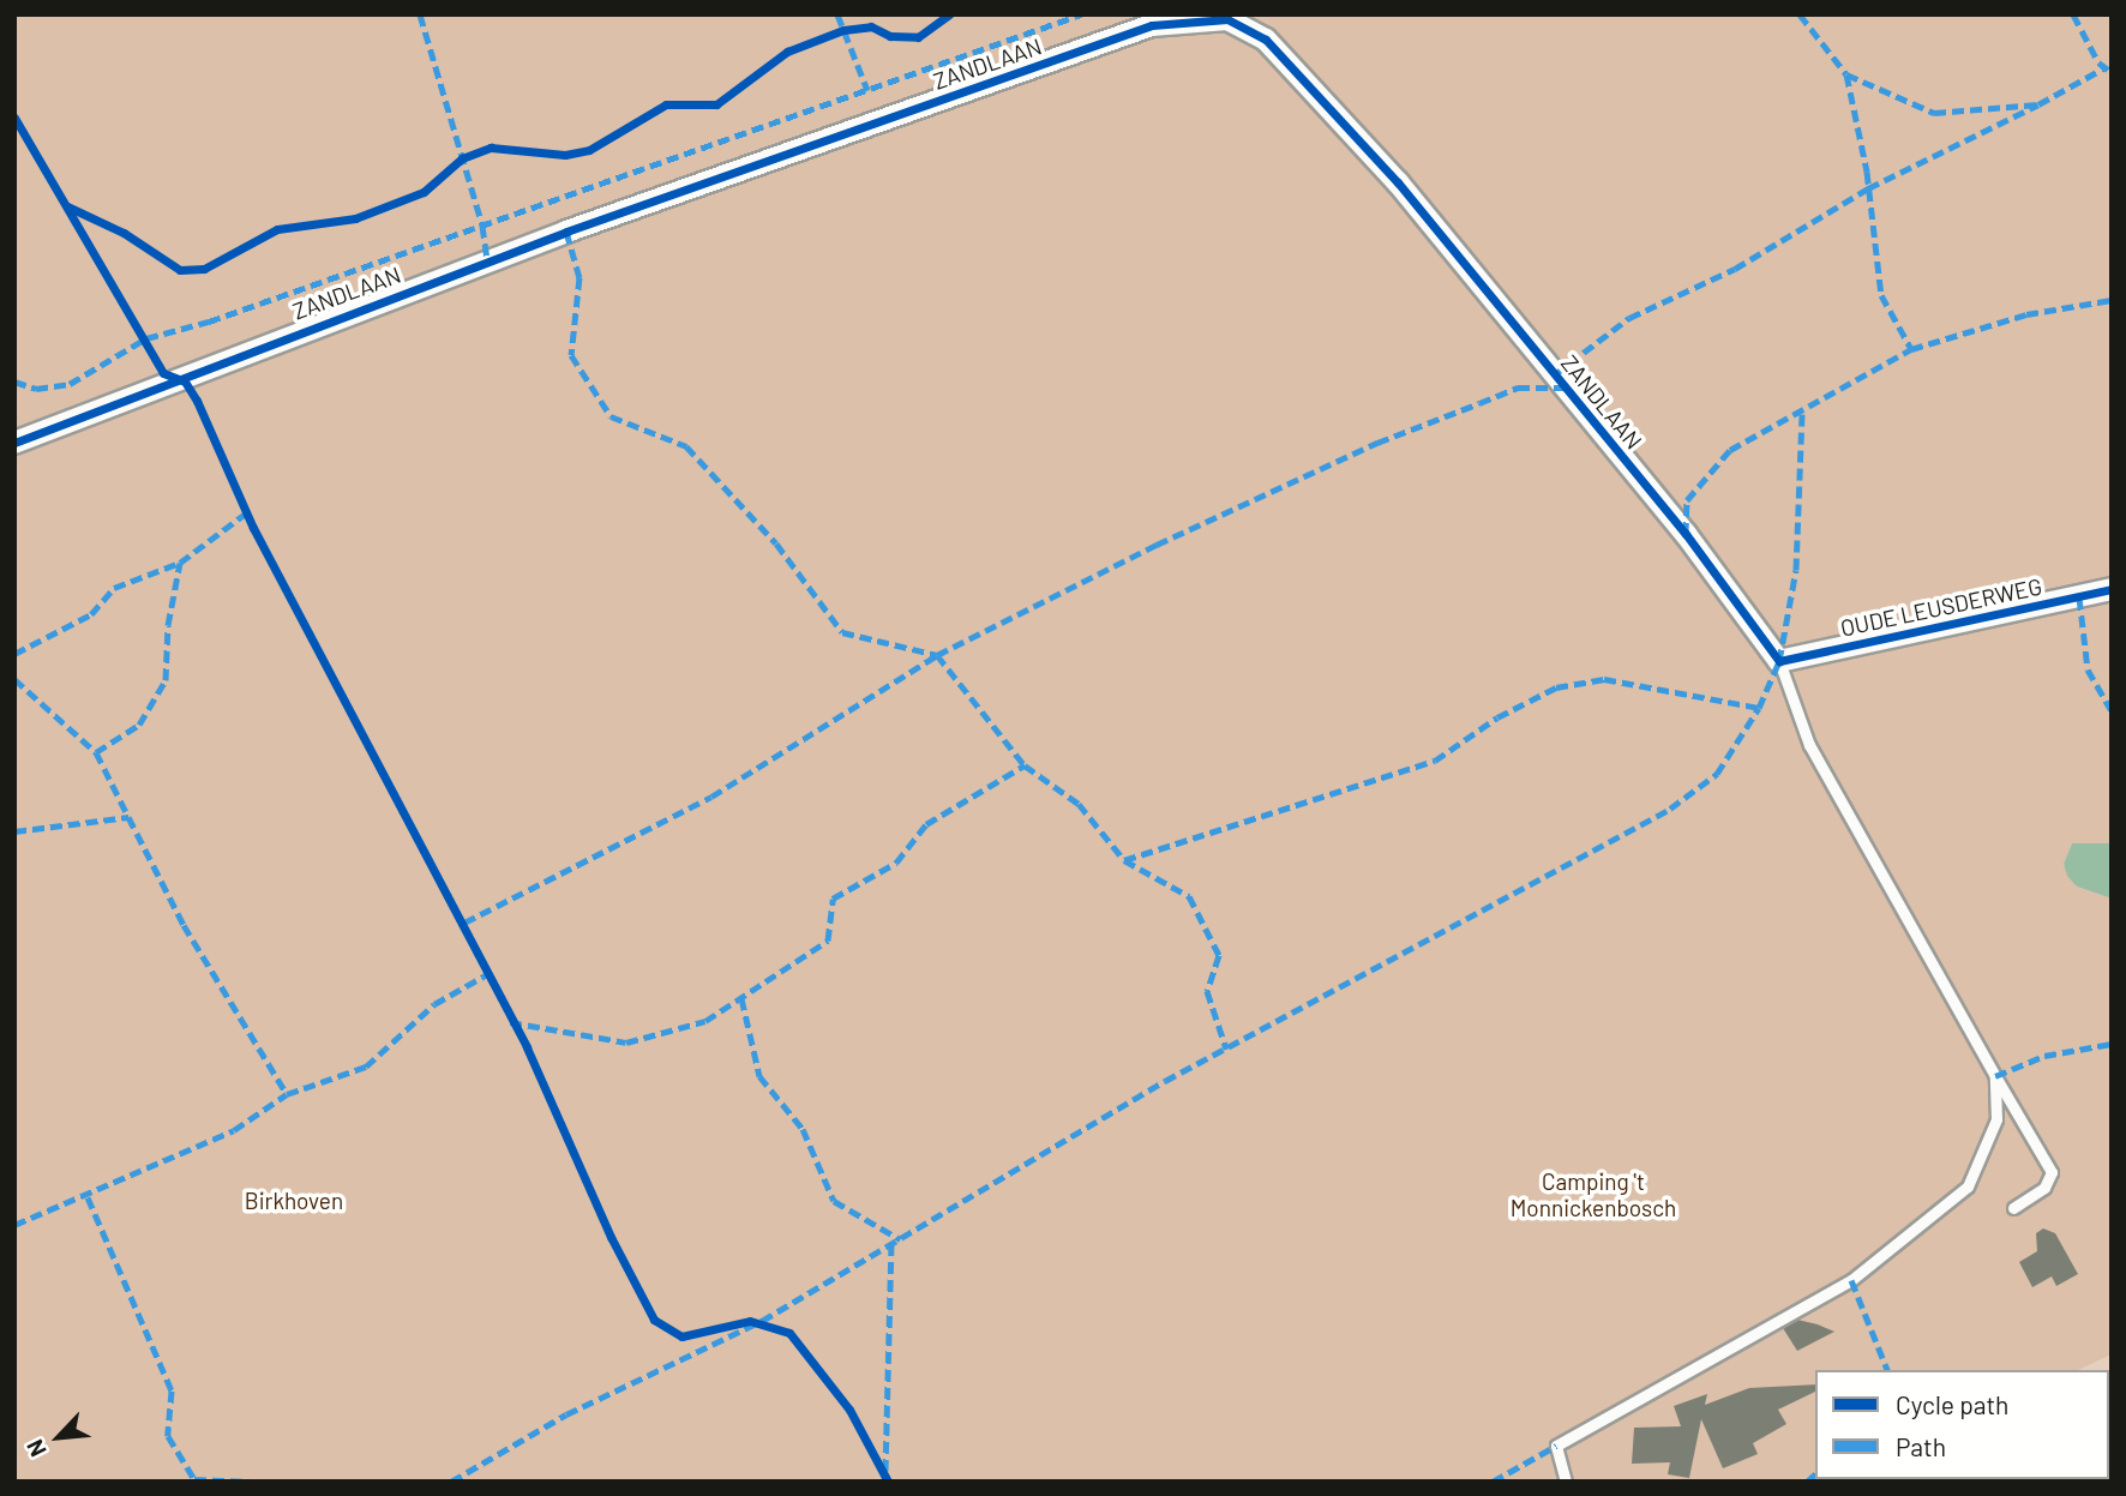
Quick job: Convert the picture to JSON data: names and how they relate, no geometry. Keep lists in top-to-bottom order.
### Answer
{
  "streets": {
    "street": ["ZANDLAAN", "OUDE LEUSDERWEG"]
  },
  "crossings": [
    ["ZANDLAAN", "OUDE LEUSDERWEG"]
  ],
  "parks": ["Camping 't Monnickenbosch", "Birkhoven"],
  "legend": ["Cycle path", "Path"],
  "north": "bottom left"
}
